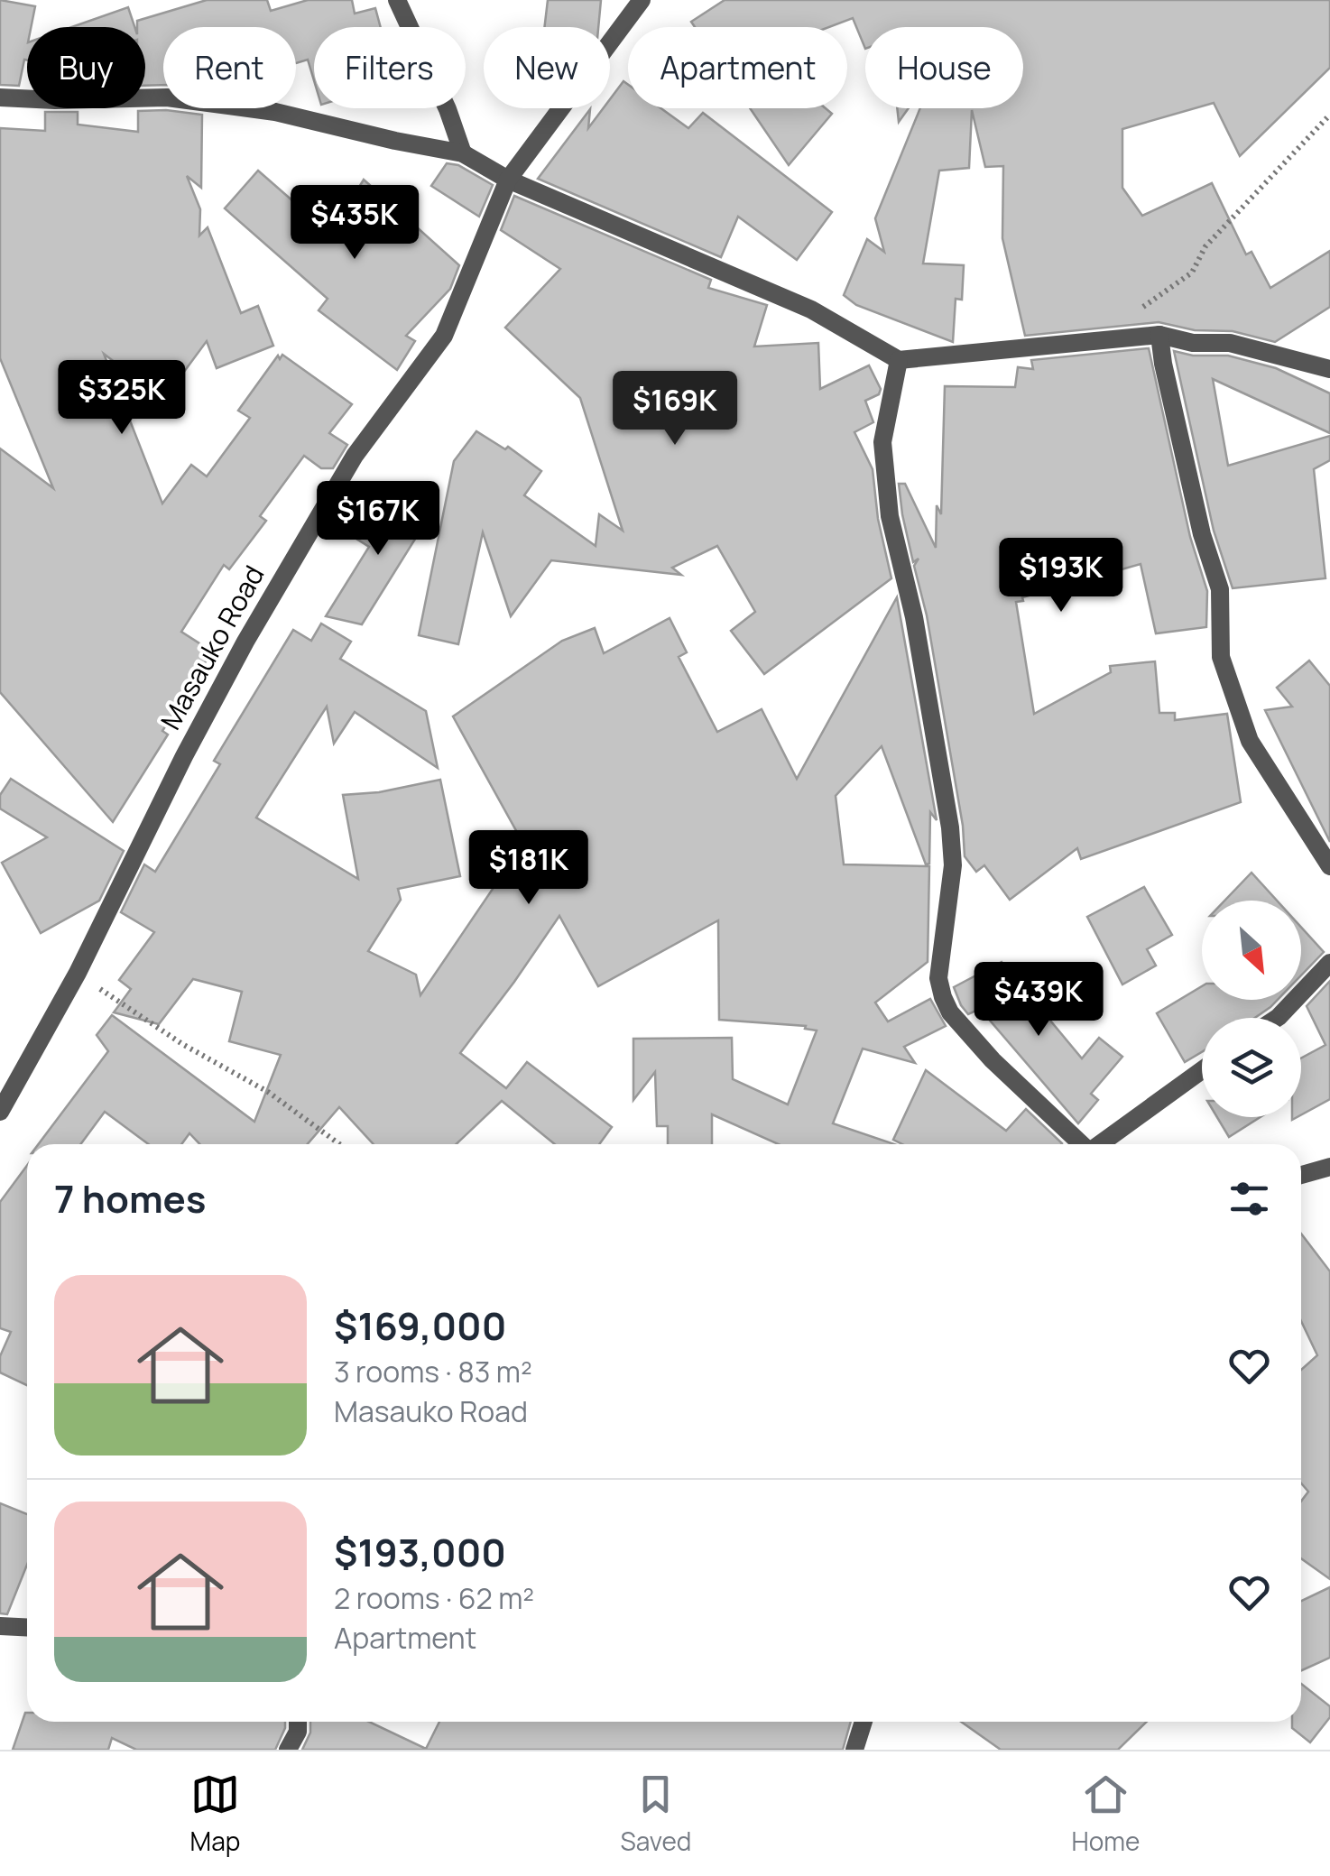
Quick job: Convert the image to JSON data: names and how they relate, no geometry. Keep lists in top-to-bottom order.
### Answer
{
  "streets": {
    "street": ["Masauko Road"]
  },
  "north": "bottom right",
  "page": {
    "chip": [
      "Buy",
      "Rent",
      "Filters",
      "New",
      "Apartment",
      "House"
    ],
    "price": [
      "$435K",
      "$325K",
      "$169K",
      "$167K",
      "$193K",
      "$181K",
      "$439K"
    ],
    "heading": "7 homes",
    "list": [
      {
        "name": "$169,000",
        "note": "3 rooms · 83 m² · Masauko Road"
      },
      {
        "name": "$193,000",
        "note": "2 rooms · 62 m² · Apartment"
      }
    ],
    "tabs": ["Map", "Saved", "Home"]
  }
}
